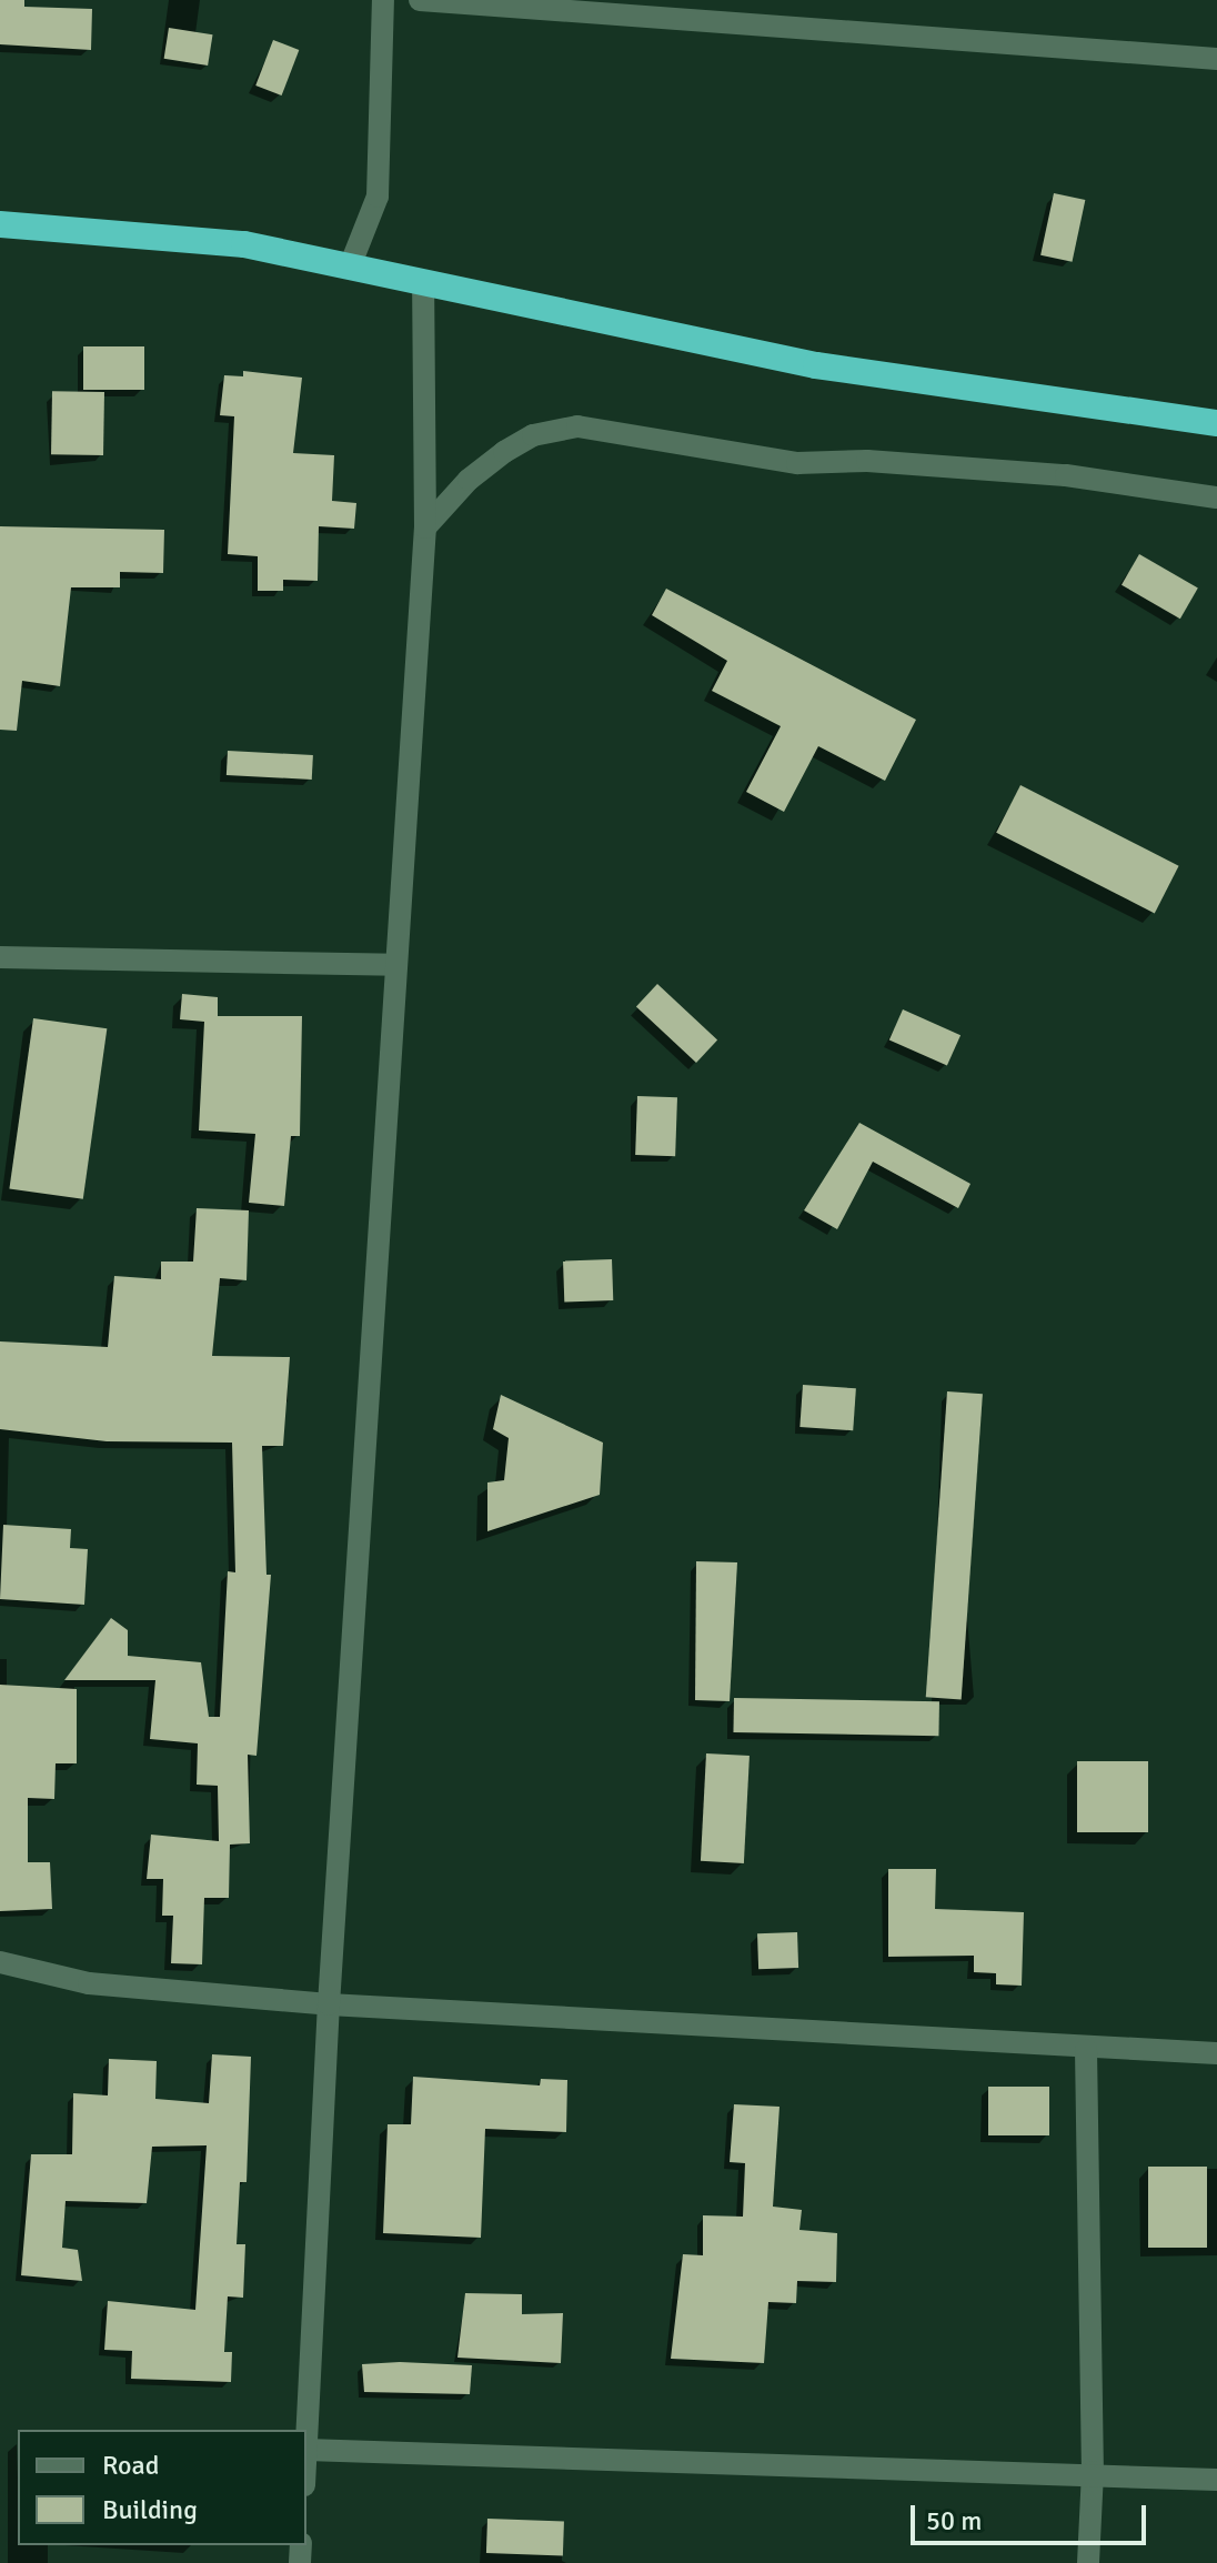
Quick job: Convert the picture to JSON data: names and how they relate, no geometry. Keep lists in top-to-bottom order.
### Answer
{
  "legend": ["Road", "Building"],
  "scale_bar": "50 m"
}
